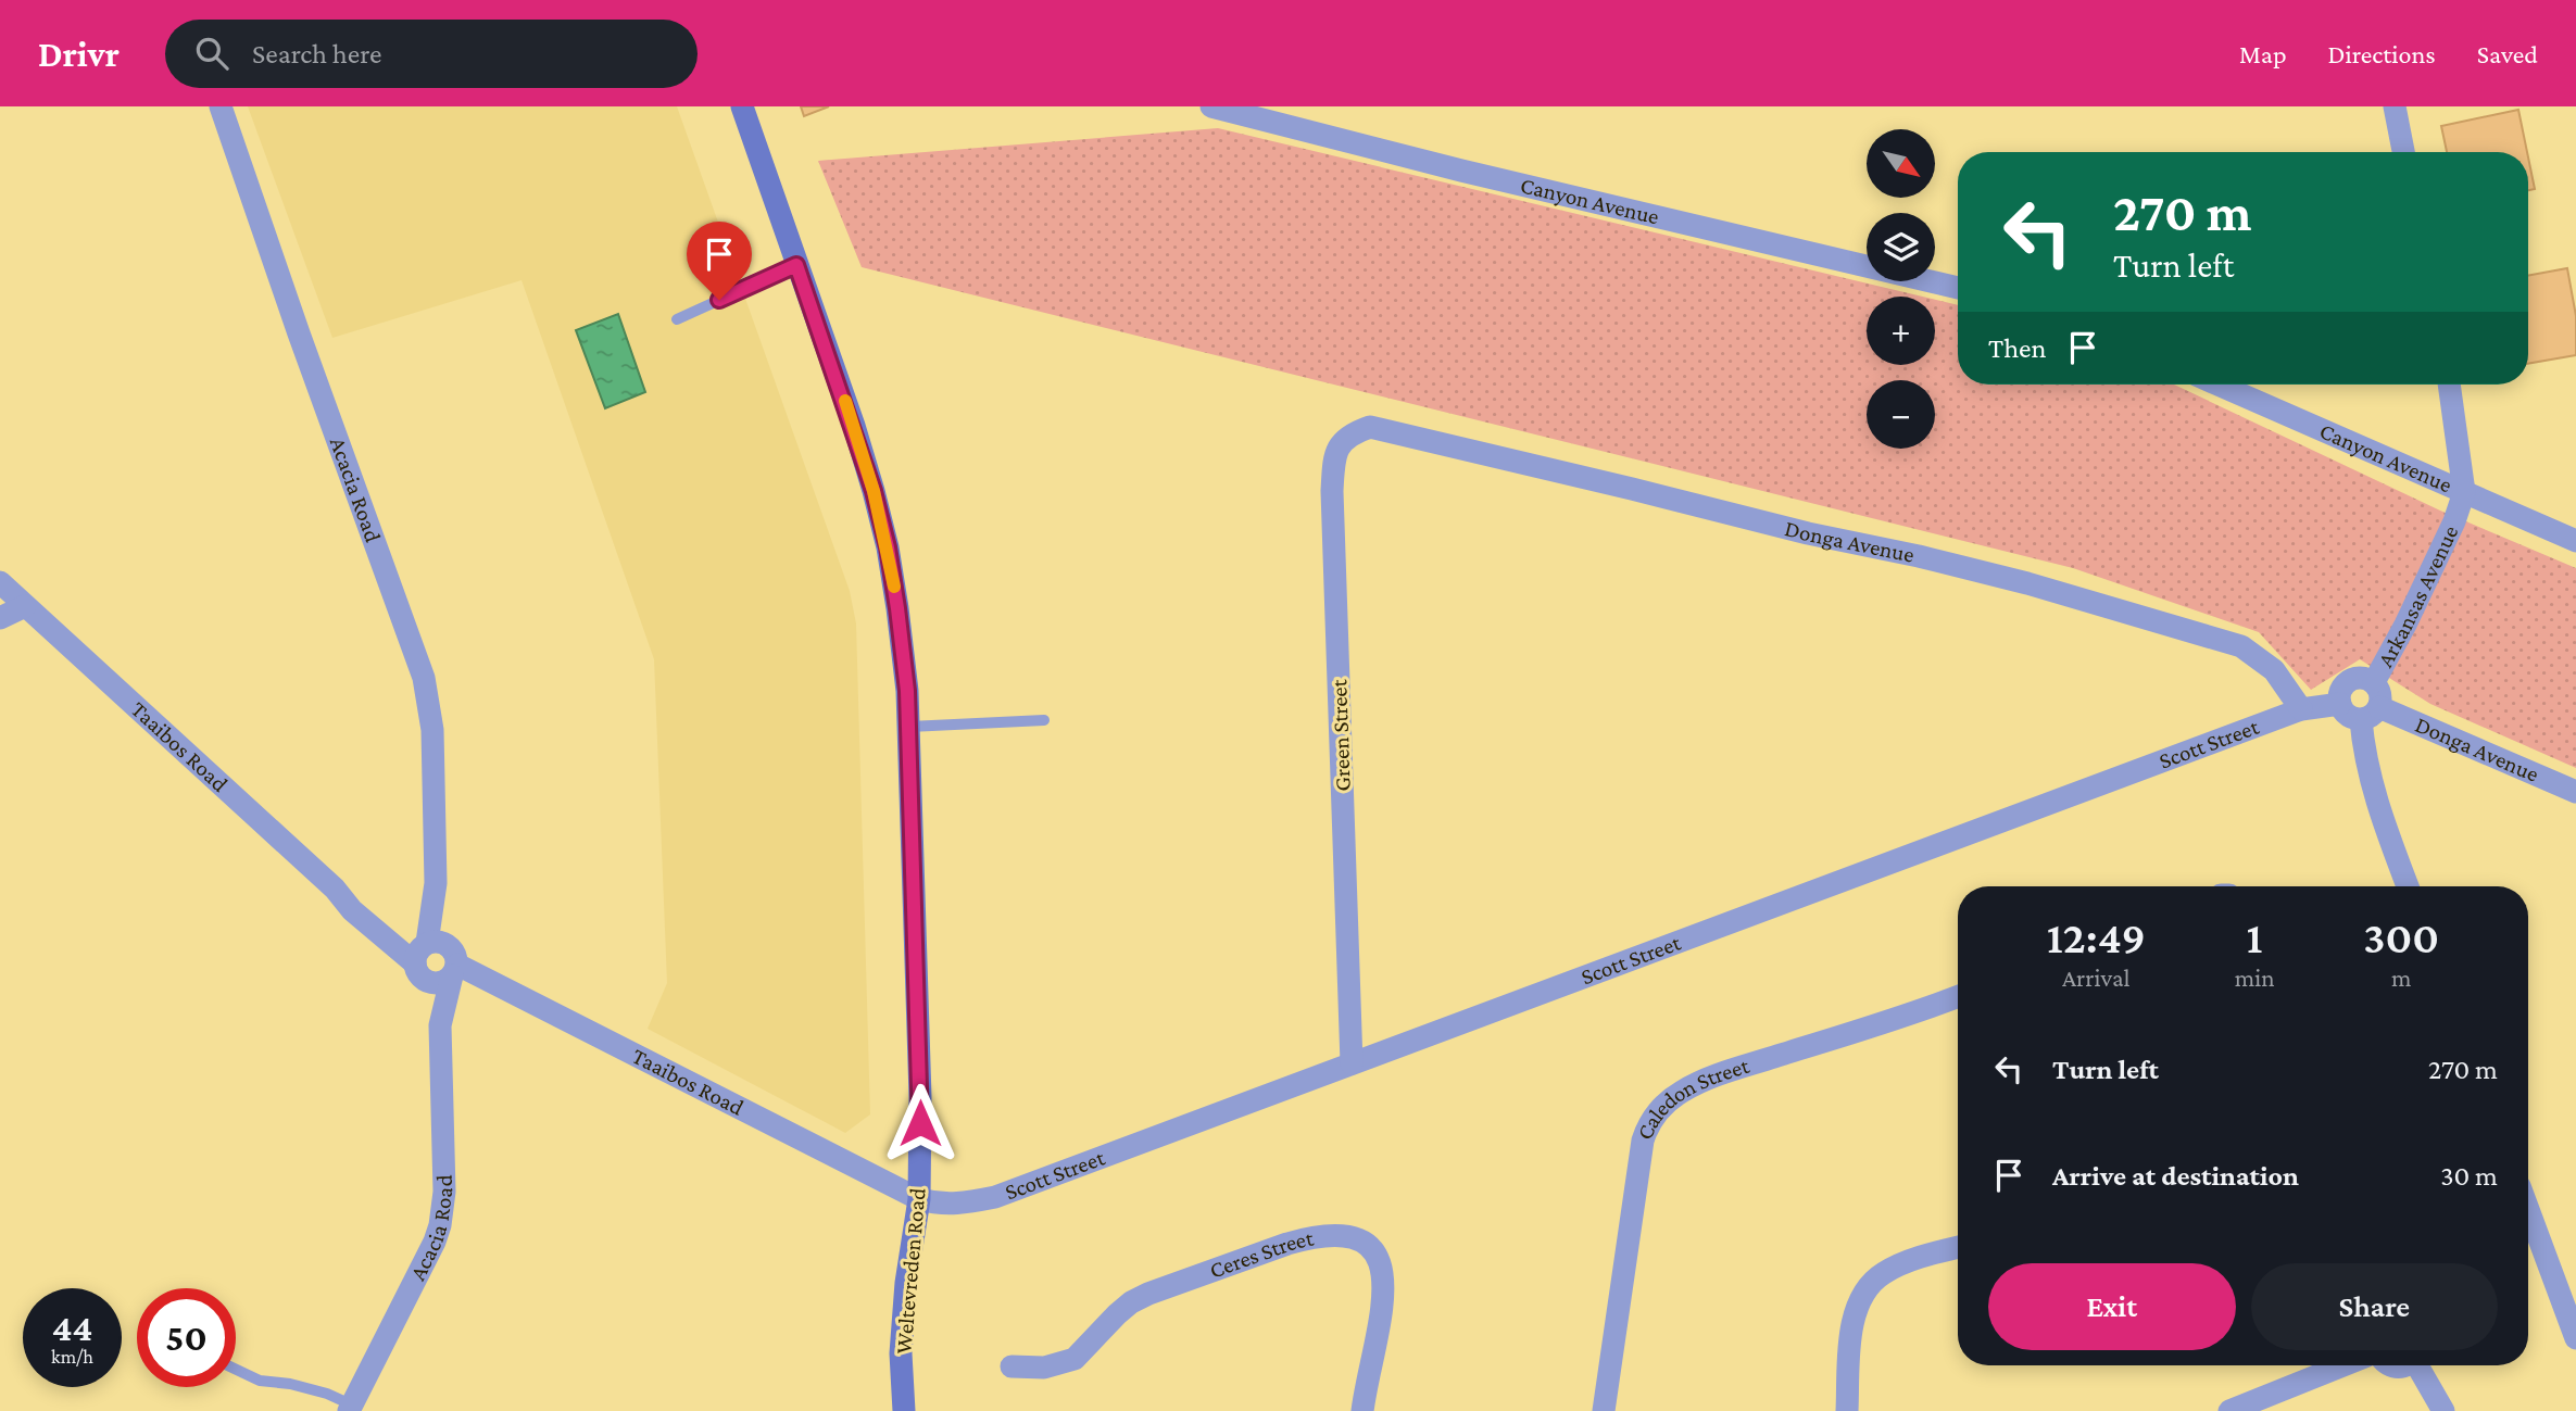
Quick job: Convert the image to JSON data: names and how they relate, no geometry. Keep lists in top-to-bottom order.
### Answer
{
  "streets": {
    "main road": ["Weltevreden Road"],
    "street": [
      "Canyon Avenue",
      "Acacia Road",
      "Donga Avenue",
      "Arkansas Avenue",
      "Green Street",
      "Scott Street",
      "Taaibos Road",
      "Caledon Street",
      "Ceres Street"
    ]
  },
  "crossings": [
    ["Canyon Avenue", "Arkansas Avenue"],
    ["Acacia Road", "Taaibos Road"],
    ["Donga Avenue", "Arkansas Avenue"],
    ["Donga Avenue", "Green Street"],
    ["Donga Avenue", "Scott Street"],
    ["Arkansas Avenue", "Scott Street"],
    ["Green Street", "Scott Street"],
    ["Scott Street", "Taaibos Road"],
    ["Scott Street", "Weltevreden Road"],
    ["Taaibos Road", "Weltevreden Road"]
  ],
  "north": "bottom right",
  "page": {
    "header": "Drivr",
    "search": "Search here",
    "nav": ["Map", "Directions", "Saved"],
    "map_buttons": ["+", "−"],
    "turn": ["270 m", "Turn left"],
    "then": "Then",
    "eta": [
      "12:49",
      "Arrival",
      "1",
      "min",
      "300",
      "m"
    ],
    "list": [
      {
        "name": "Turn left",
        "value": "270 m"
      },
      {
        "name": "Arrive at destination",
        "value": "30 m"
      }
    ],
    "buttons": ["Exit", "Share"],
    "speed": "44 km/h",
    "limit": "50"
  }
}
